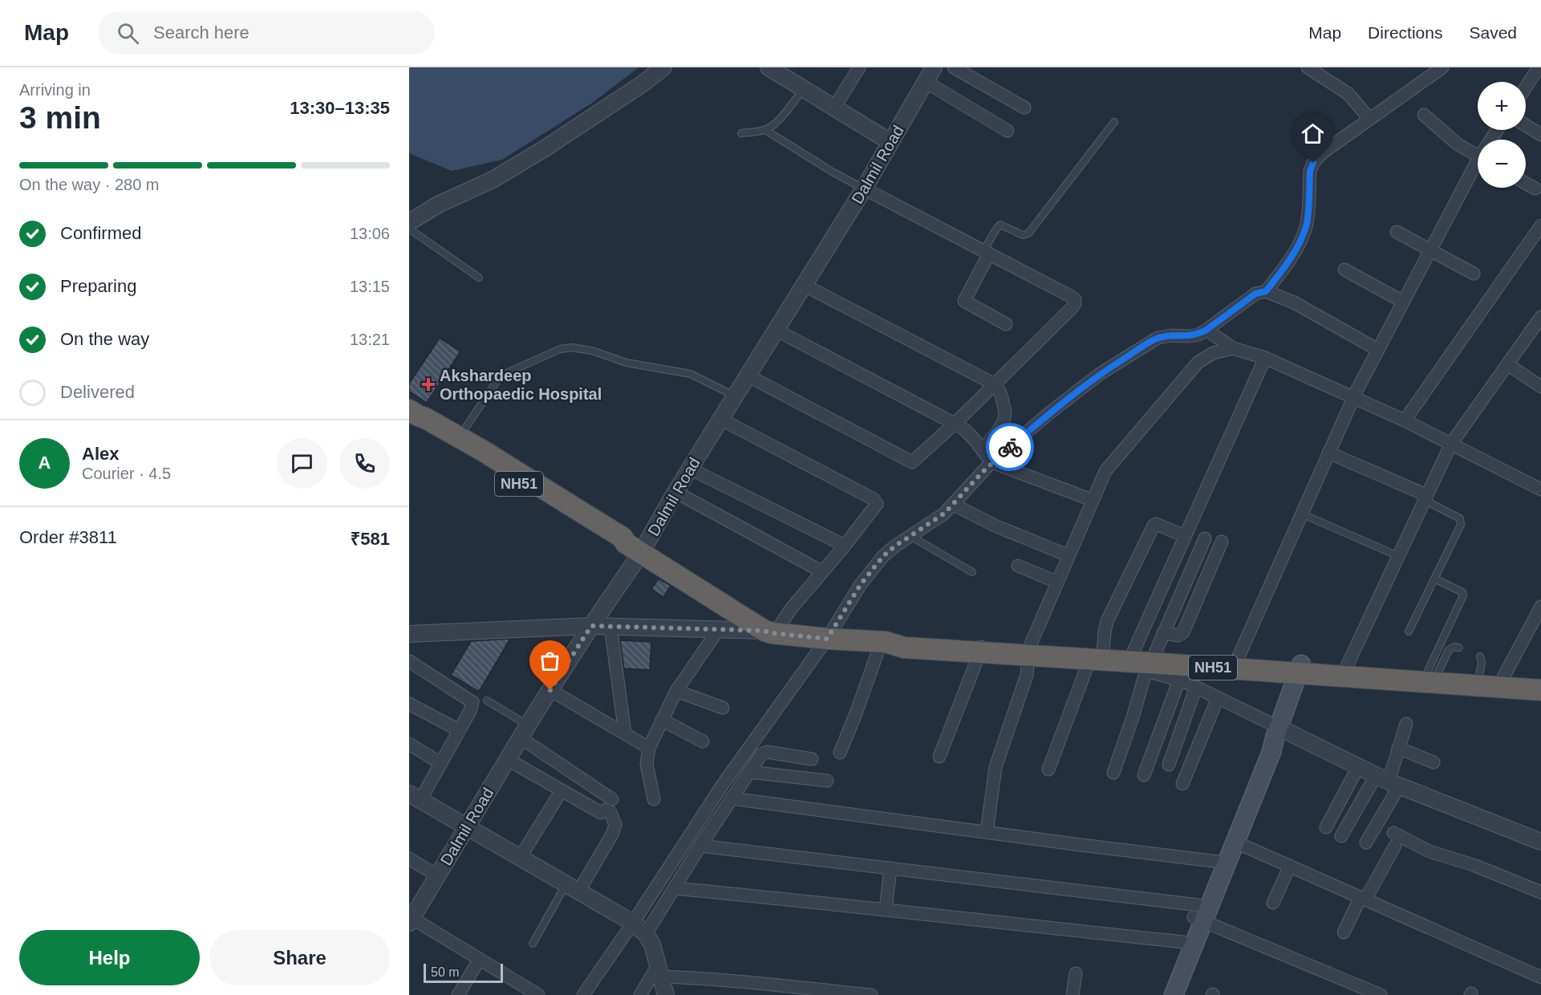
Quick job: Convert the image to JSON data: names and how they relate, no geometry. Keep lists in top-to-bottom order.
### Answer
{
  "streets": {
    "highway": ["NH51"],
    "street": ["Dalmil Road"]
  },
  "crossings": [
    ["Dalmil Road", "NH51"]
  ],
  "places": {
    "health": ["Akshardeep Orthopaedic Hospital"]
  },
  "scale_bar": "50 m",
  "page": {
    "header": "Map",
    "search": "Search here",
    "nav": ["Map", "Directions", "Saved"],
    "heading": ["3 min", "Arriving in", "13:30–13:35"],
    "panel": [
      "Alex",
      "Courier · 4.5",
      "Order #3811",
      "₹581"
    ],
    "map_buttons": ["+", "−"],
    "bar": "On the way · 280 m",
    "list": [
      ["Confirmed", "13:06"],
      ["Preparing", "13:15"],
      ["On the way", "13:21"],
      "Delivered"
    ],
    "round": "A",
    "buttons": ["Help", "Share"],
    "scale": "50 m"
  }
}
